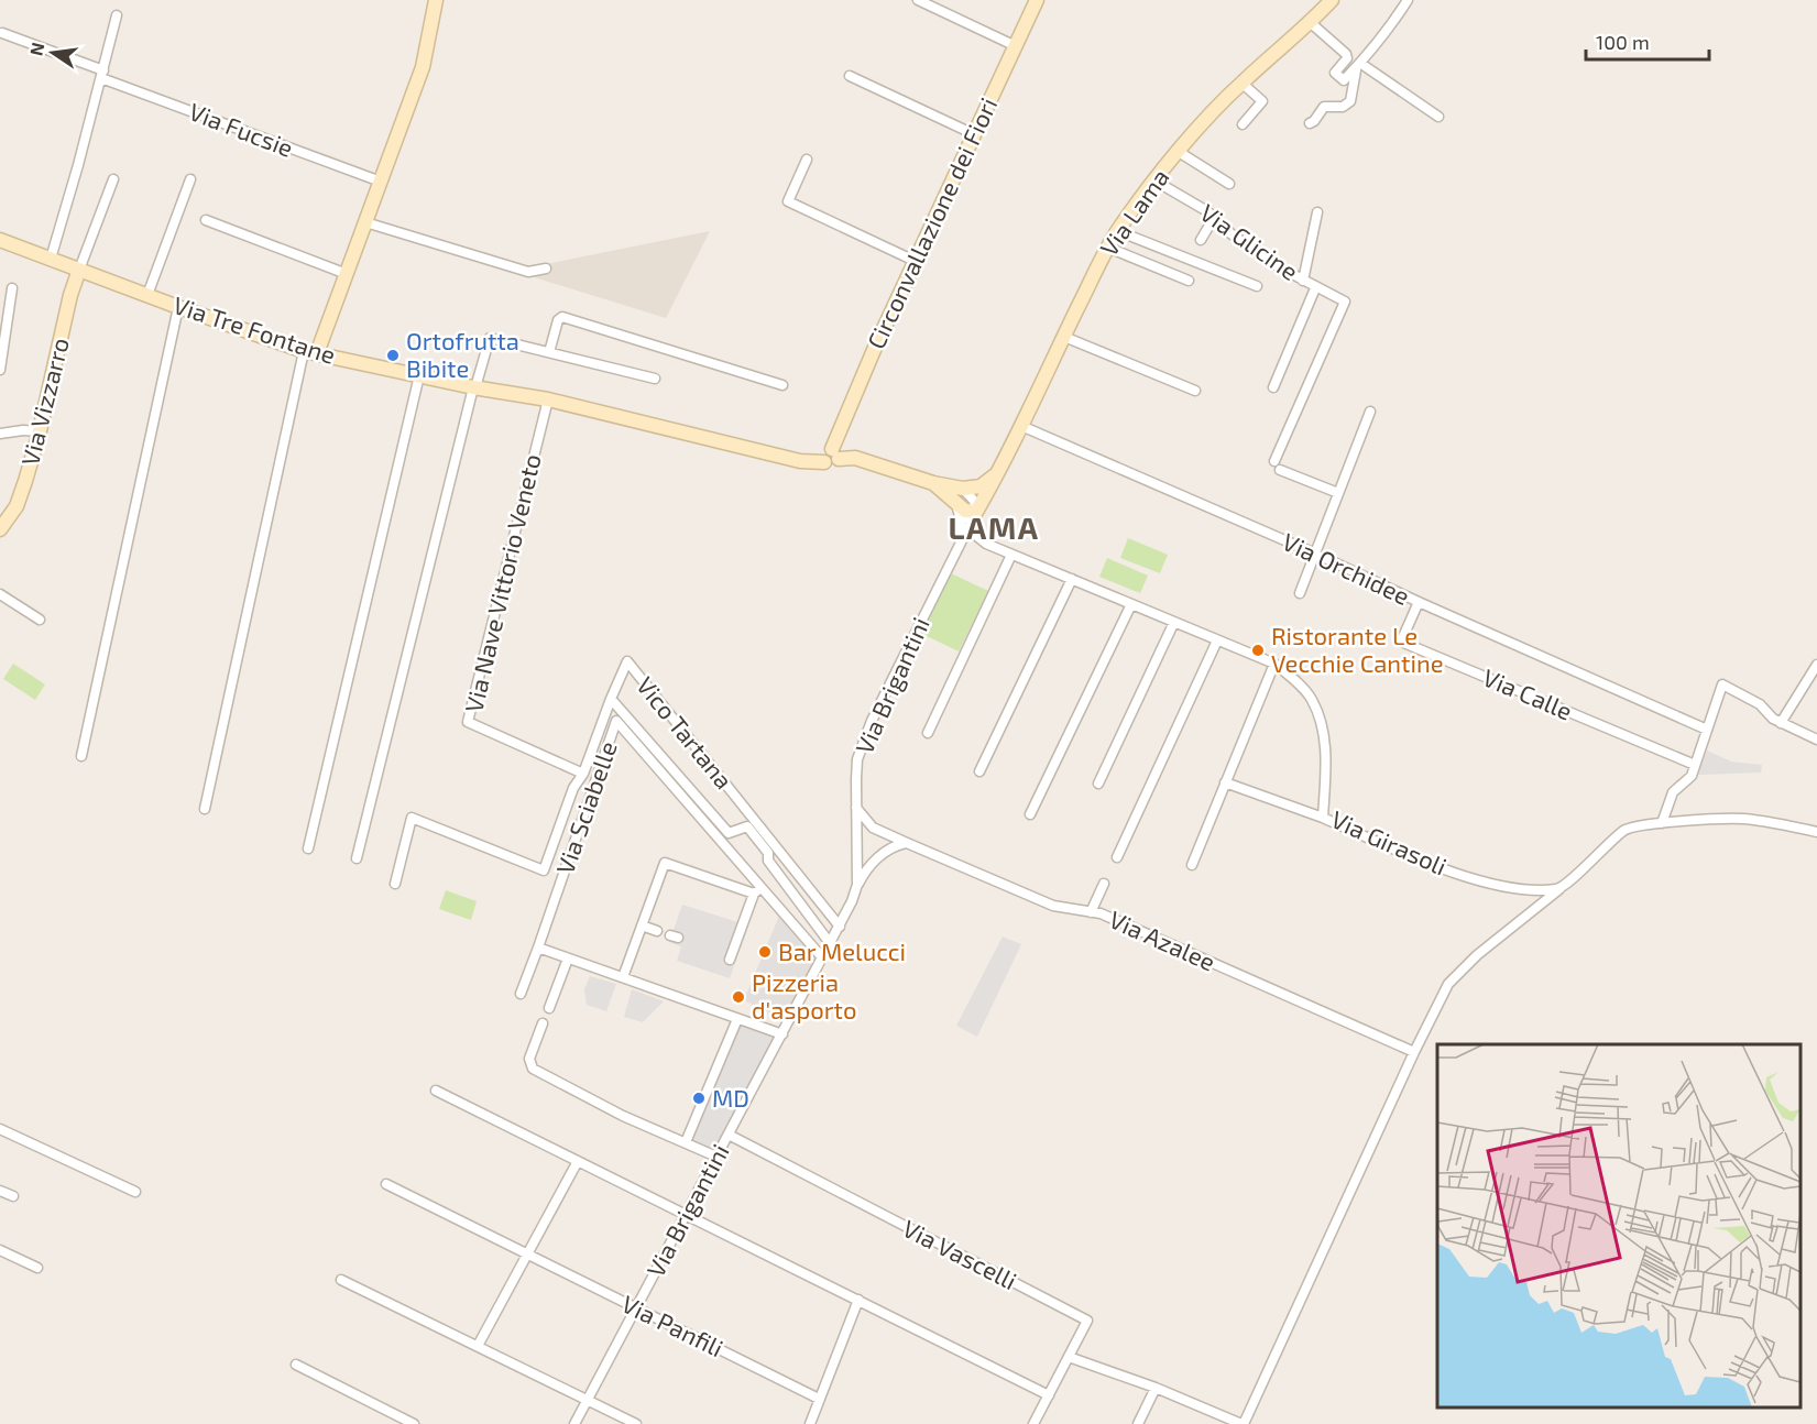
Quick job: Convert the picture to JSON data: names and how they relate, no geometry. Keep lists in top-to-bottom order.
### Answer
{
  "streets": {
    "street": [
      "Via Fucsie",
      "Via Lama",
      "Circonvallazione dei Fiori",
      "Via Glicine",
      "Via Tre Fontane",
      "Via Vizzarro",
      "Via Orchidee",
      "Via Nave Vittorio Veneto",
      "Via Brigantini",
      "Via Calle",
      "Vico Tartana",
      "Via Sciabelle",
      "Via Girasoli",
      "Via Azalee",
      "Via Vascelli",
      "Via Panfili"
    ]
  },
  "crossings": [
    ["Via Lama", "Via Glicine"],
    ["Via Lama", "Via Tre Fontane"],
    ["Via Lama", "Via Orchidee"],
    ["Via Lama", "Via Brigantini"],
    ["Via Lama", "Via Girasoli"],
    ["Circonvallazione dei Fiori", "Via Tre Fontane"],
    ["Via Tre Fontane", "Via Vizzarro"],
    ["Via Tre Fontane", "Via Nave Vittorio Veneto"],
    ["Via Tre Fontane", "Via Brigantini"],
    ["Via Tre Fontane", "Via Girasoli"],
    ["Via Orchidee", "Via Calle"],
    ["Via Nave Vittorio Veneto", "Vico Tartana"],
    ["Via Brigantini", "Vico Tartana"],
    ["Via Brigantini", "Via Sciabelle"],
    ["Via Brigantini", "Via Girasoli"],
    ["Via Brigantini", "Via Azalee"],
    ["Via Brigantini", "Via Vascelli"],
    ["Via Brigantini", "Via Panfili"],
    ["Vico Tartana", "Via Sciabelle"]
  ],
  "districts": ["LAMA"],
  "places": [
    "Ortofrutta Bibite",
    "Ristorante Le Vecchie Cantine",
    "Bar Melucci",
    "Pizzeria d'asporto",
    "MD"
  ],
  "scale_bar": "100 m",
  "north": "left"
}
